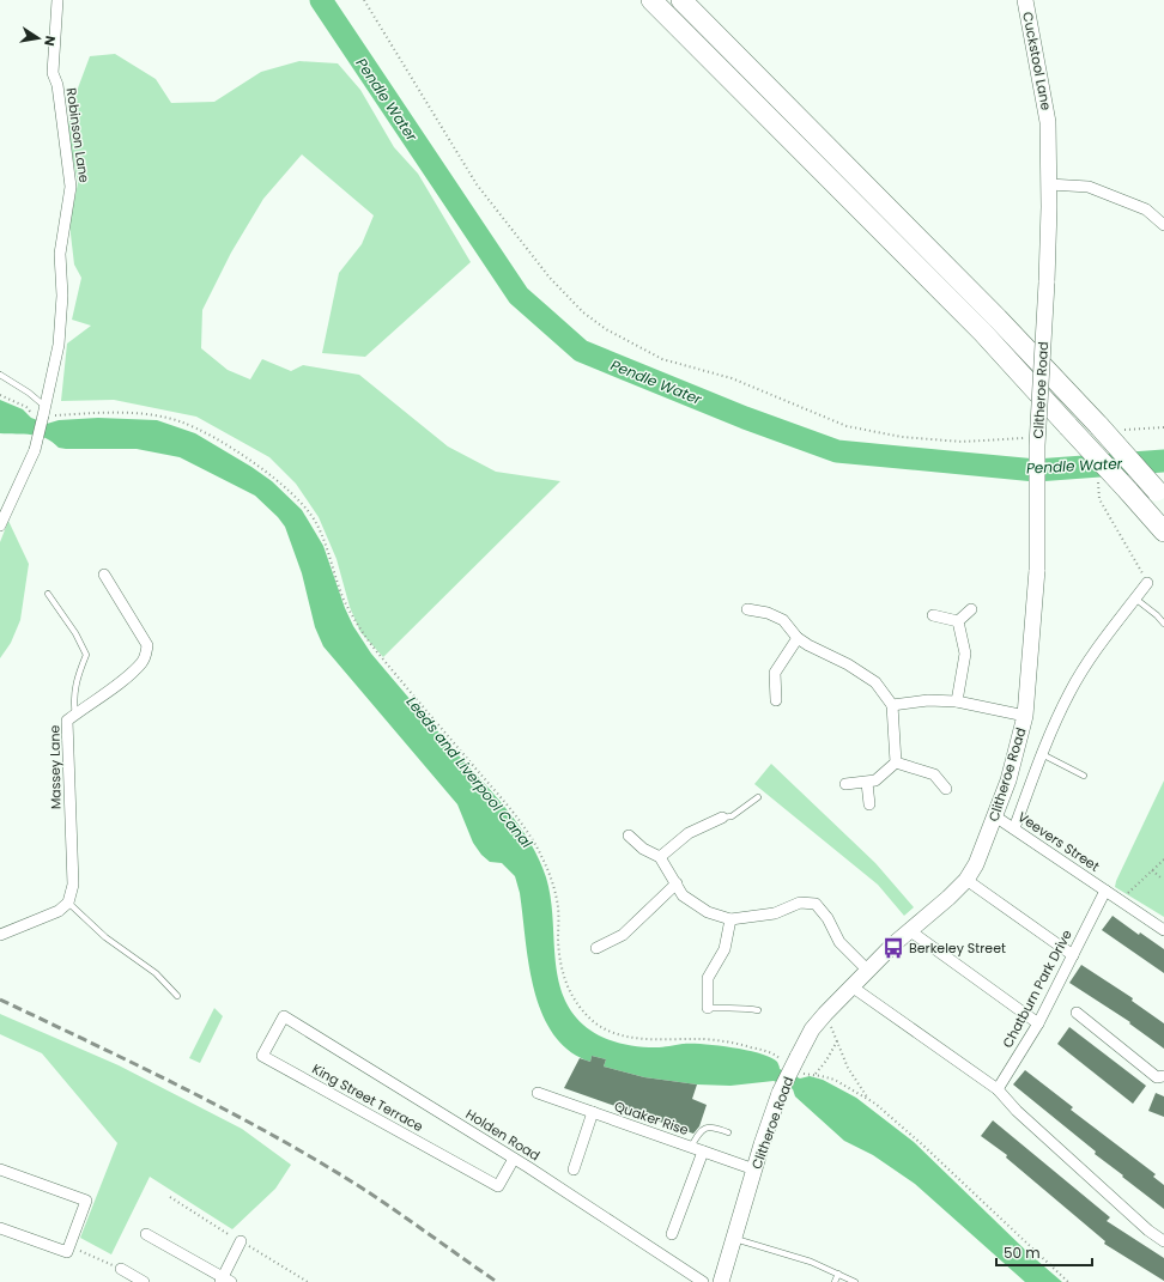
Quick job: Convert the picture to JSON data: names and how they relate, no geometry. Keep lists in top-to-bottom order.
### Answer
{
  "streets": {
    "main road": ["Cuckstool Lane", "Clitheroe Road"],
    "street": [
      "Robinson Lane",
      "Massey Lane",
      "Veevers Street",
      "Chatburn Park Drive",
      "King Street Terrace",
      "Quaker Rise",
      "Holden Road"
    ]
  },
  "crossings": [
    ["Cuckstool Lane", "Clitheroe Road"],
    ["Clitheroe Road", "Veevers Street"],
    ["Clitheroe Road", "Quaker Rise"],
    ["Veevers Street", "Chatburn Park Drive"],
    ["King Street Terrace", "Holden Road"]
  ],
  "water": ["Pendle Water", "Leeds and Liverpool Canal"],
  "places": {
    "bus stop": ["Berkeley Street"]
  },
  "scale_bar": "50 m",
  "north": "right"
}
